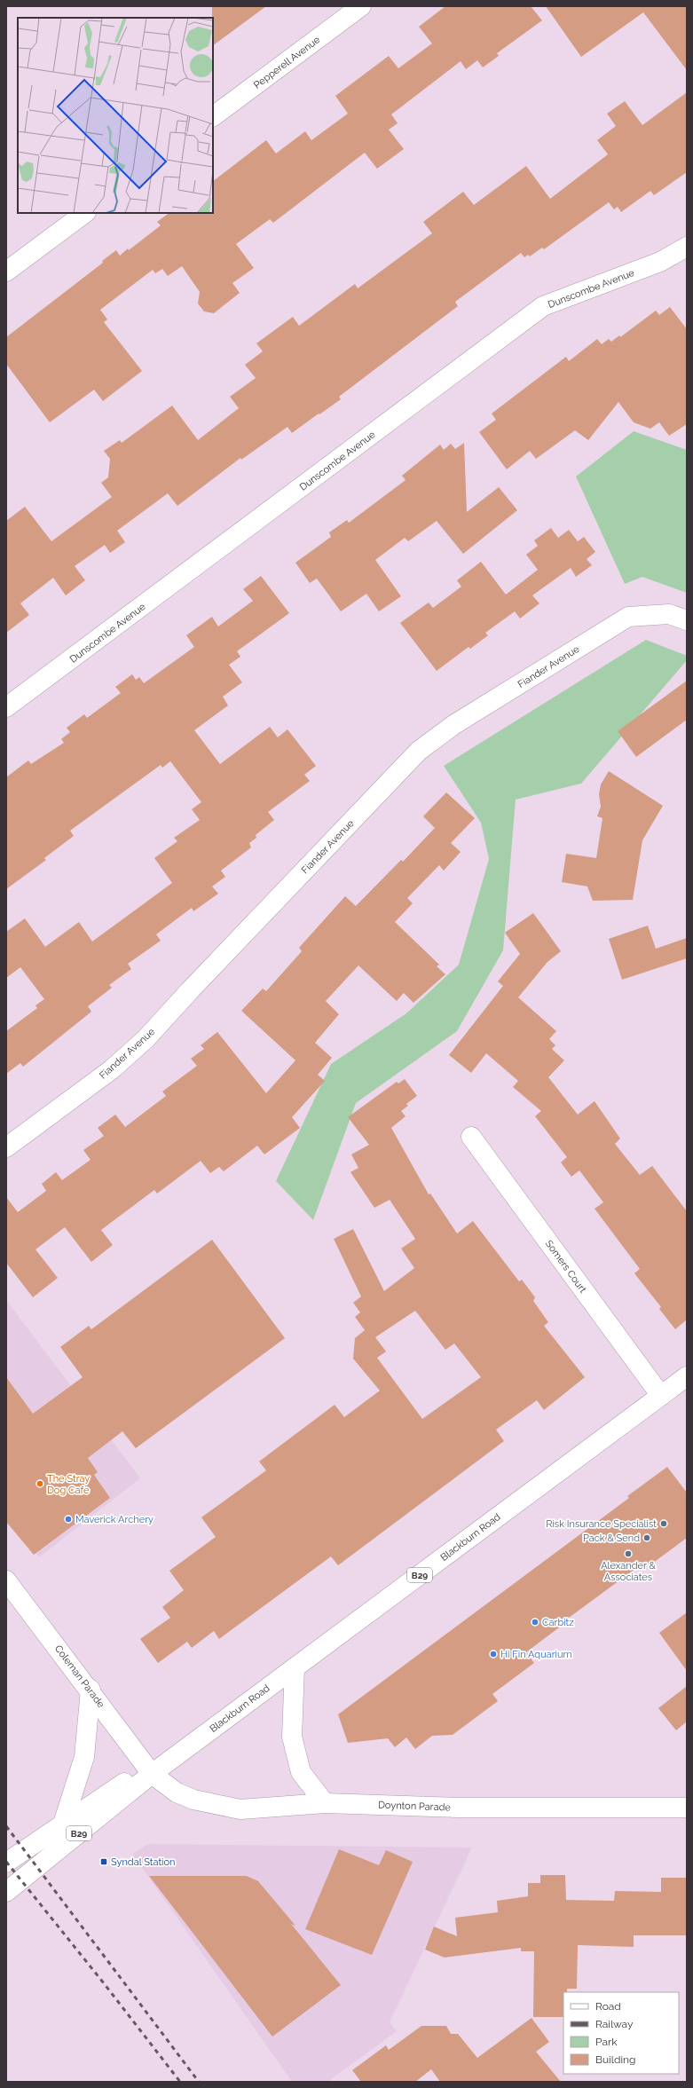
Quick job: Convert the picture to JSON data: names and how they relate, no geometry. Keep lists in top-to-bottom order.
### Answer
{
  "streets": {
    "street": [
      "Pepperell Avenue",
      "Dunscombe Avenue",
      "Fiander Avenue",
      "Somers Court",
      "Blackburn Road",
      "B29",
      "Coleman Parade",
      "Doynton Parade"
    ]
  },
  "crossings": [
    ["Somers Court", "Blackburn Road"],
    ["Blackburn Road", "Coleman Parade"],
    ["Blackburn Road", "Doynton Parade"],
    ["Coleman Parade", "Doynton Parade"]
  ],
  "places": {
    "other": [
      "The Stray Dog Cafe",
      "Maverick Archery",
      "Risk Insurance Specialist",
      "Pack & Send",
      "Alexander & Associates",
      "Carbitz",
      "Hi Fin Aquarium"
    ],
    "transit": ["Syndal Station"]
  },
  "legend": [
    "Road",
    "Railway",
    "Park",
    "Building"
  ]
}
